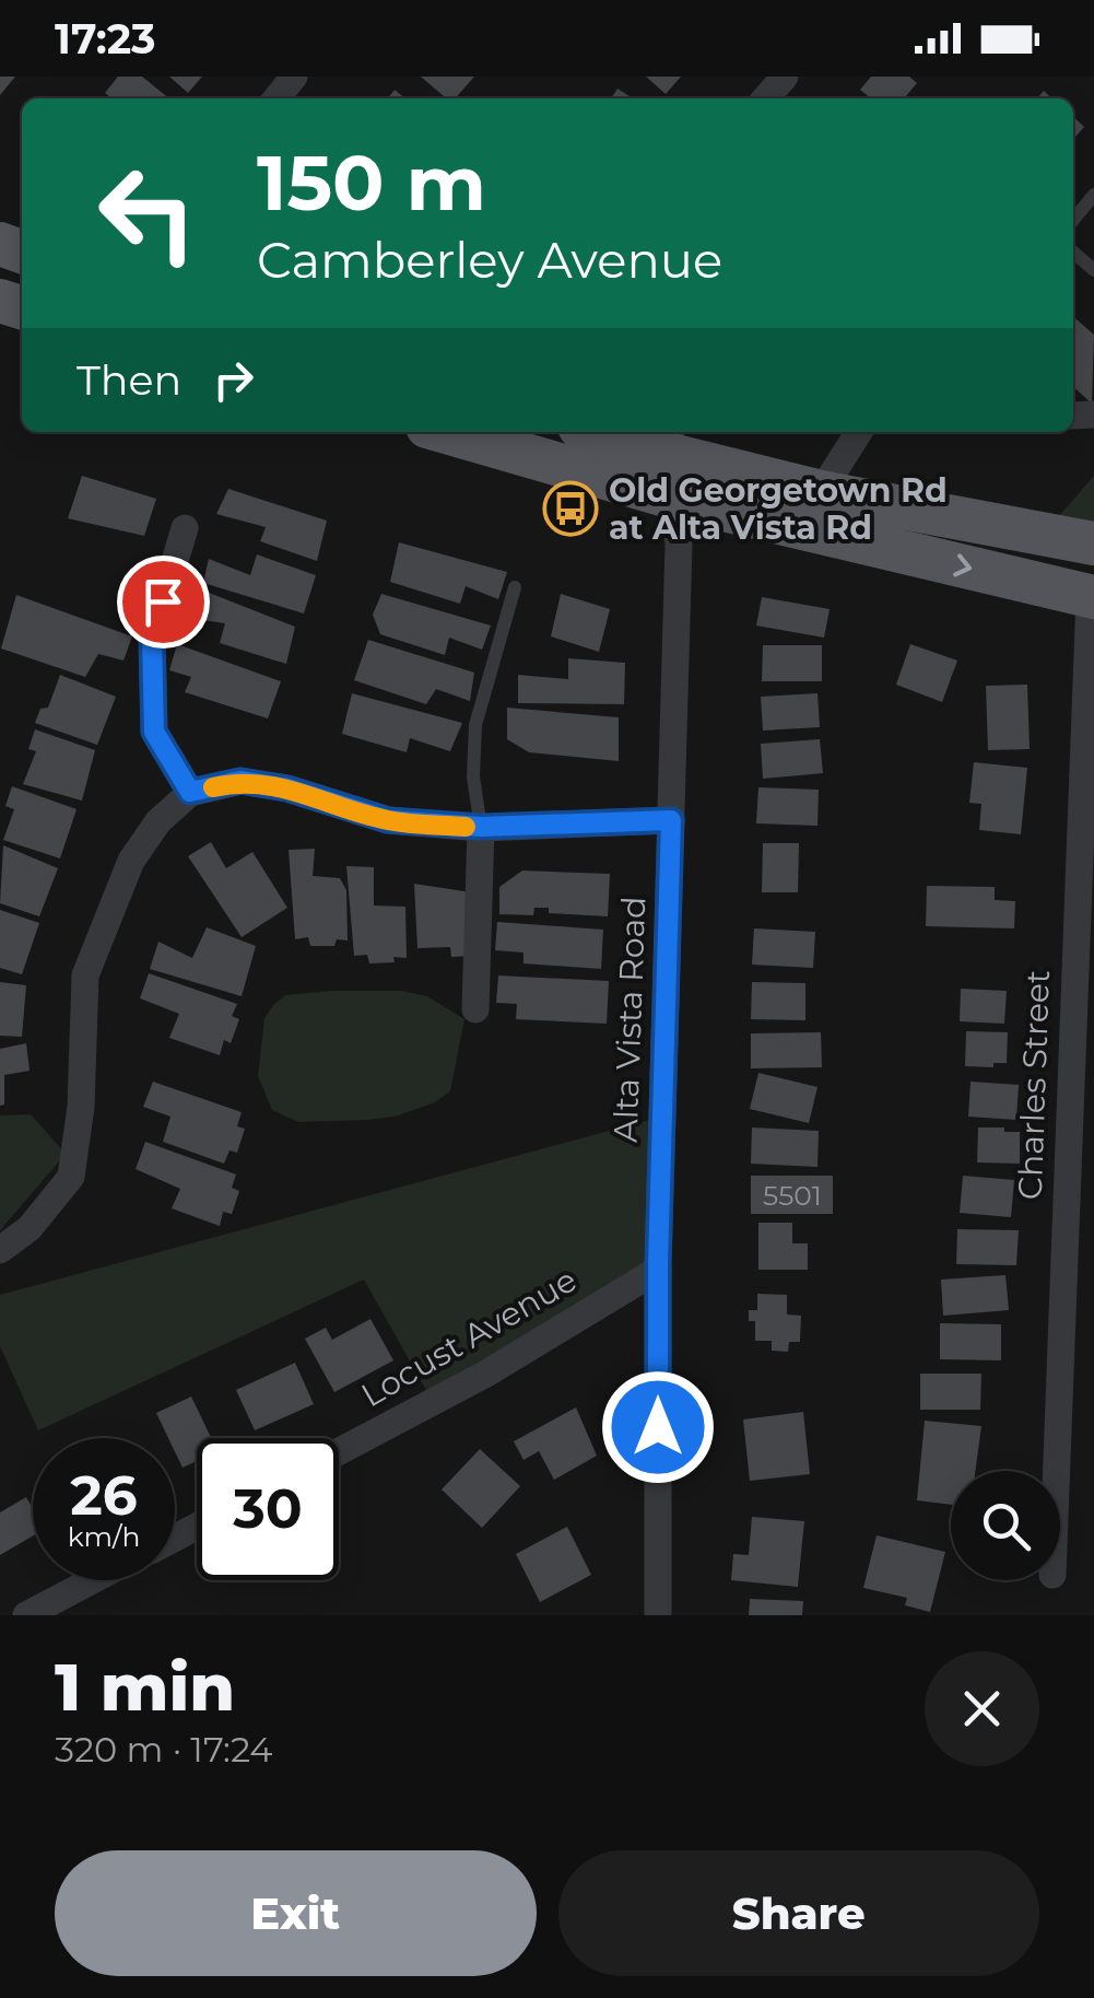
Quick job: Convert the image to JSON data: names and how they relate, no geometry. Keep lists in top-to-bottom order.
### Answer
{
  "streets": {
    "street": ["Alta Vista Road", "Charles Street", "Locust Avenue"]
  },
  "crossings": [
    ["Alta Vista Road", "Locust Avenue"]
  ],
  "places": {
    "bus stop": ["Old Georgetown Rd at Alta Vista Rd"]
  },
  "house_numbers": ["5501"],
  "page": {
    "status": "17:23",
    "turn": ["150 m", "Camberley Avenue"],
    "then": "Then",
    "speed": "26 km/h",
    "limit": "30",
    "heading": ["1 min", "320 m · 17:24"],
    "buttons": ["Exit", "Share"]
  }
}
